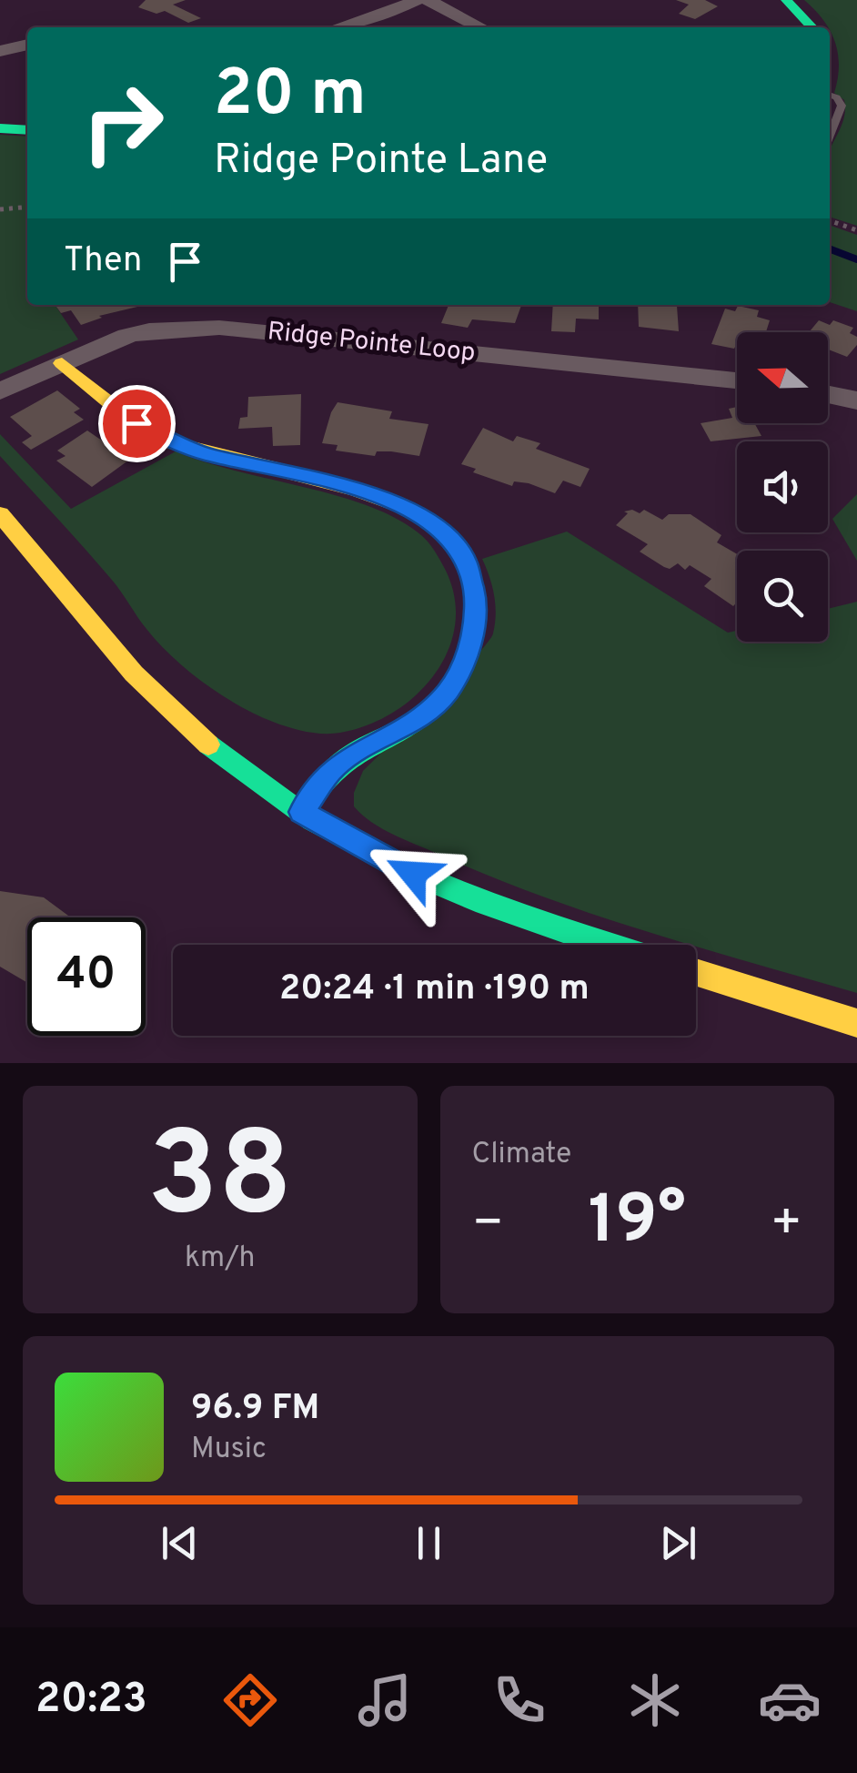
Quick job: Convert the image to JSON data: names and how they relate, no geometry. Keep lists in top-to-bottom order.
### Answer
{
  "streets": {
    "street": ["Ridge Pointe Loop"]
  },
  "north": "left",
  "page": {
    "turn": ["20 m", "Ridge Pointe Lane"],
    "then": "Then",
    "limit": "40",
    "trip": "20:24 · 1 min · 190 m",
    "tile": [
      ["38", "km/h"],
      "Climate"
    ],
    "heat": ["−", "19°", "+"],
    "song": ["96.9 FM", "Music"],
    "tabs": "20:23"
  }
}
